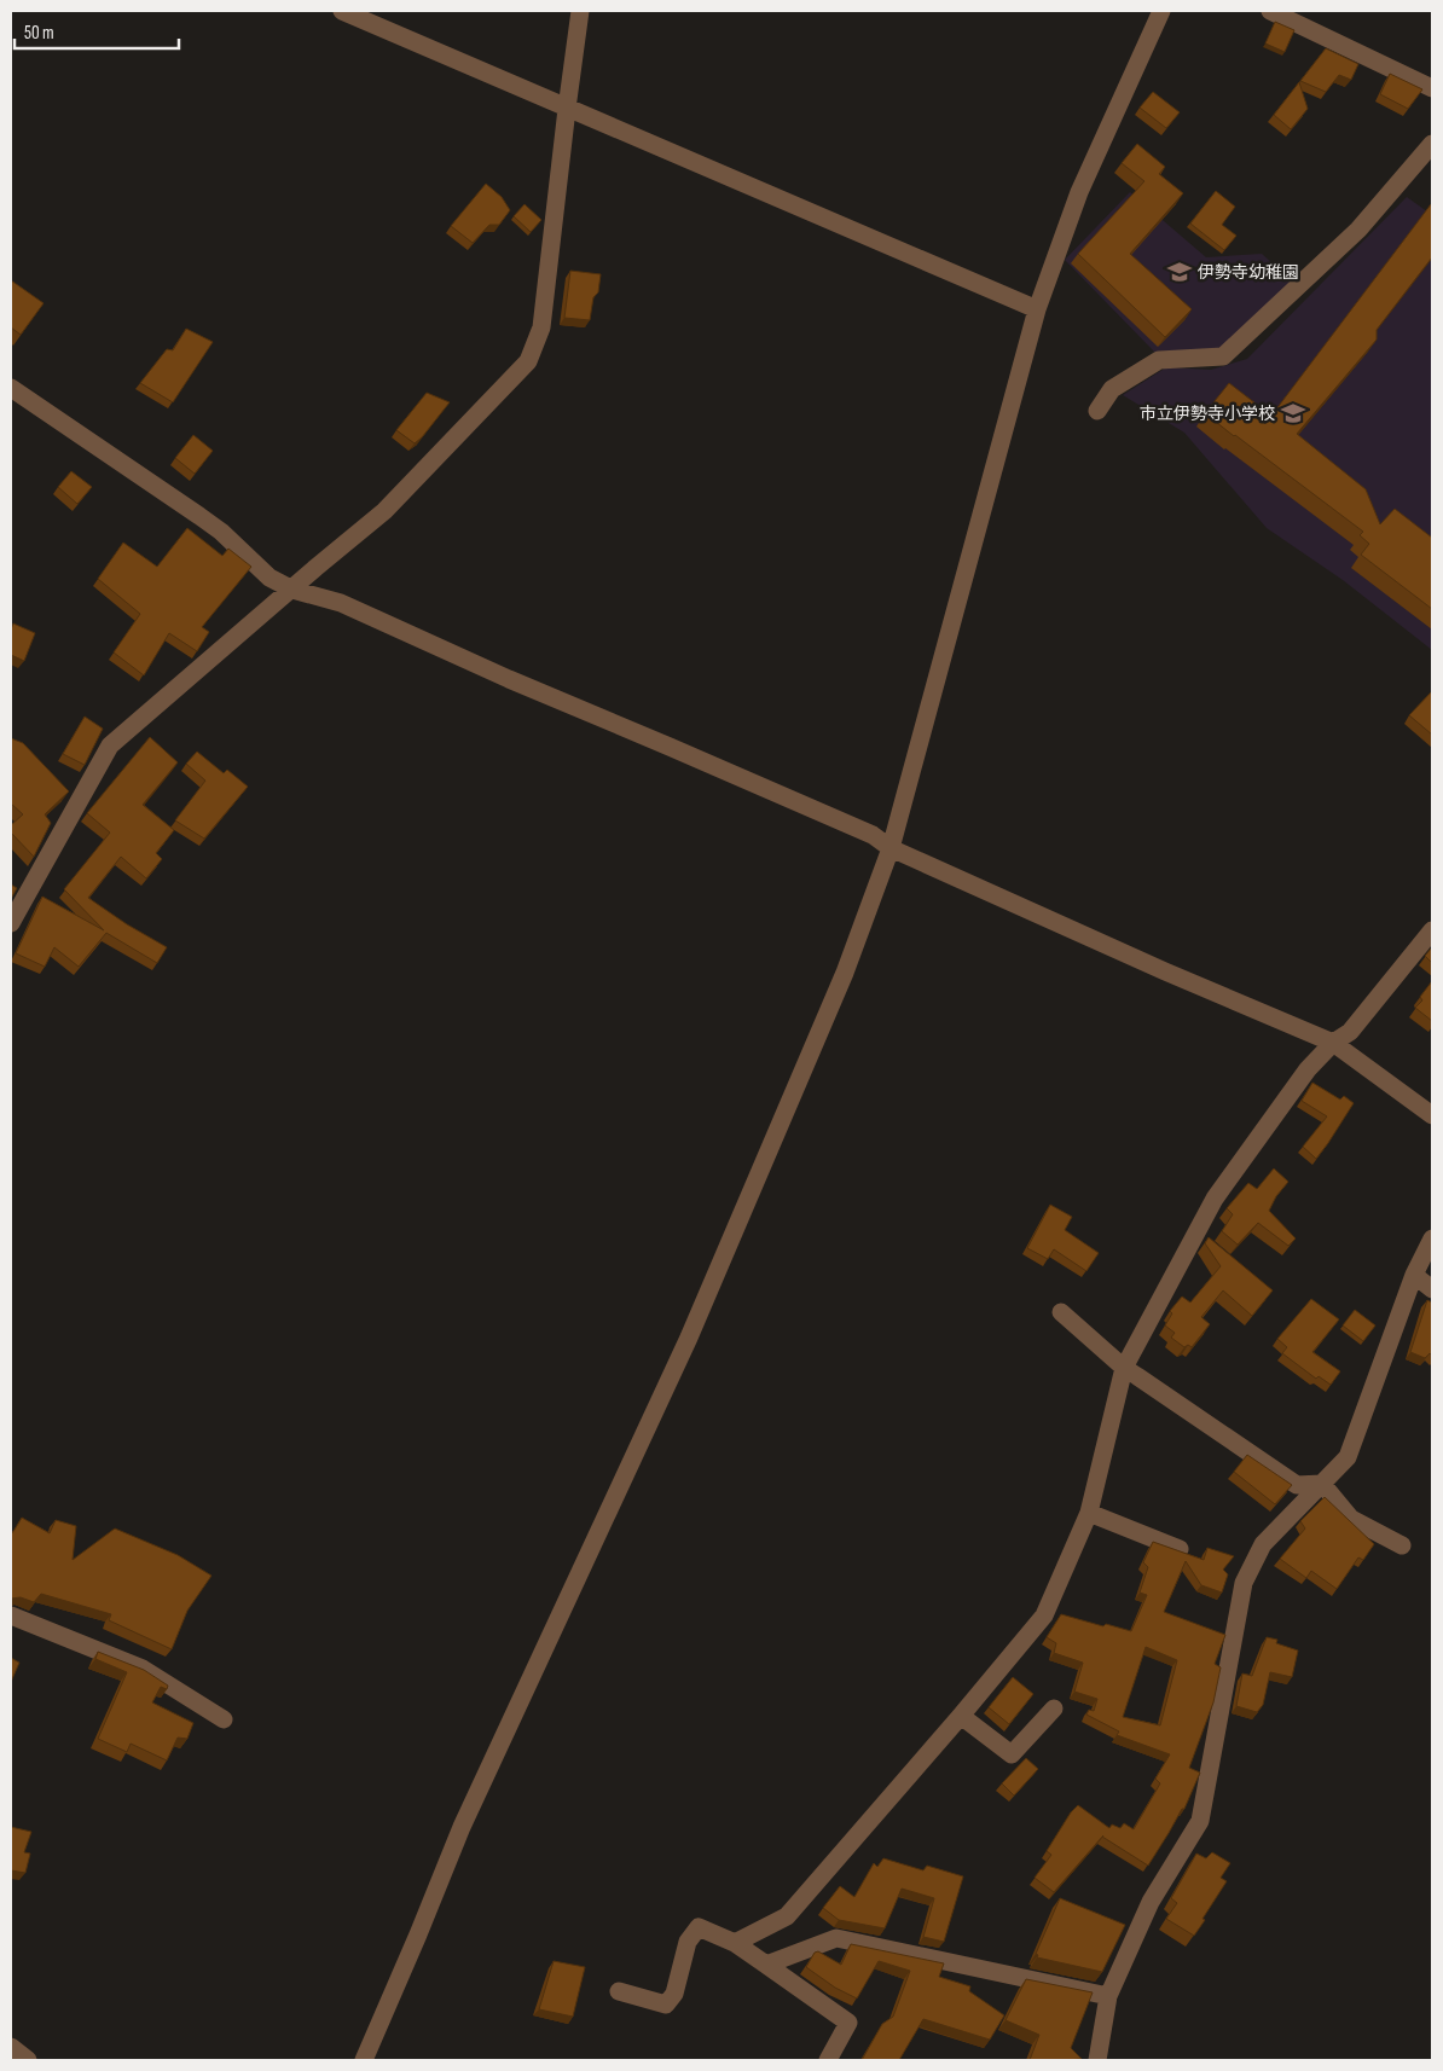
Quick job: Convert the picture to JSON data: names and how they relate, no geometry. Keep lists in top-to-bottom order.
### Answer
{
  "places": {
    "school or university": ["伊勢寺幼稚園", "市立伊勢寺小学校"]
  },
  "scale_bar": "50 m"
}
